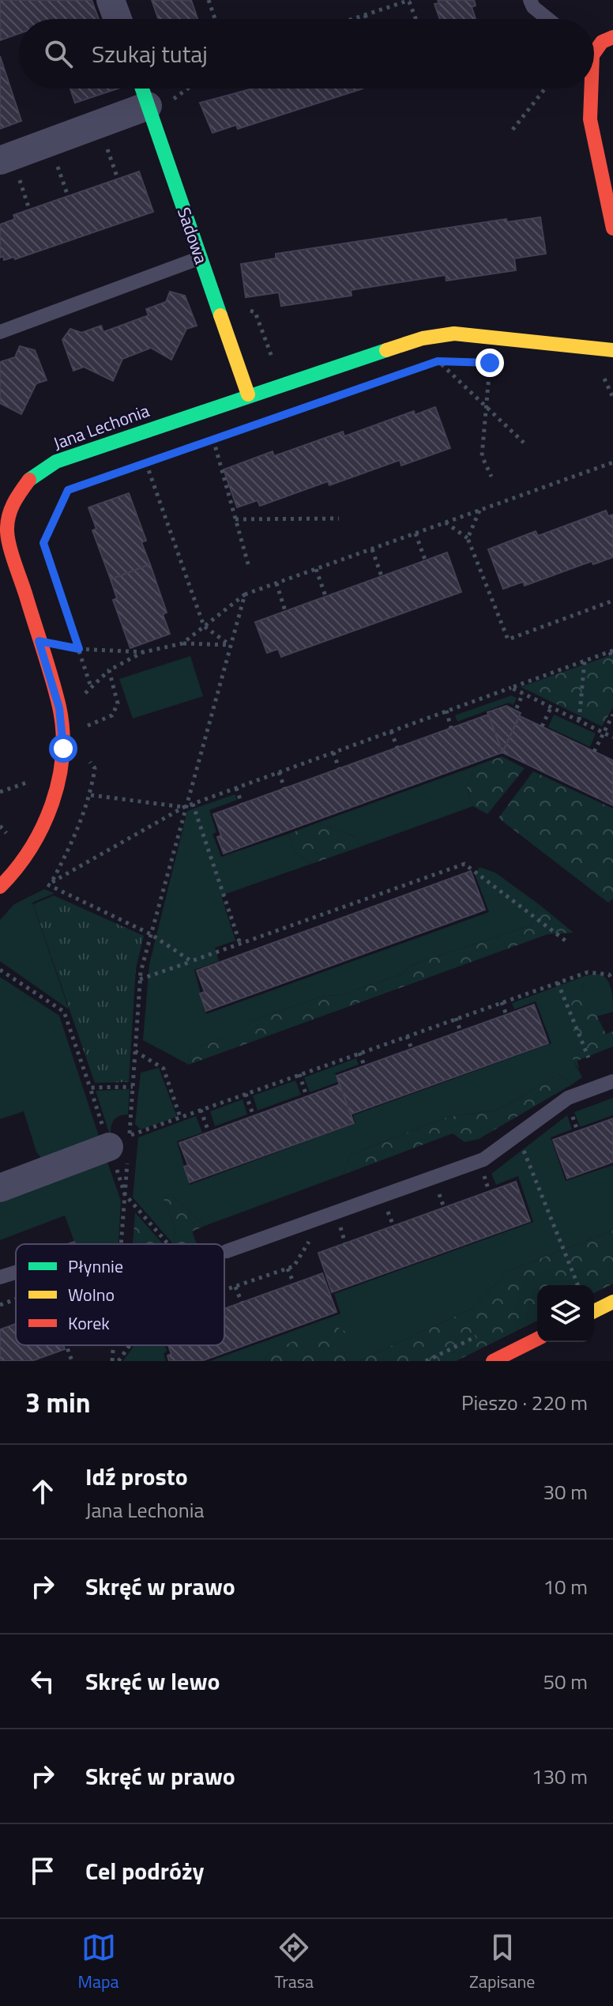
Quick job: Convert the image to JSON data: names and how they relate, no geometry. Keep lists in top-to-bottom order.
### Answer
{
  "streets": {
    "street": ["Sadowa", "Jana Lechonia"]
  },
  "crossings": [
    ["Sadowa", "Jana Lechonia"]
  ],
  "legend": ["Płynnie", "Wolno", "Korek"],
  "page": {
    "search": "Szukaj tutaj",
    "heading": ["3 min", "Pieszo · 220 m"],
    "list": [
      ["Idź prosto", "Jana Lechonia", "30 m"],
      ["Skręć w prawo", "10 m"],
      ["Skręć w lewo", "50 m"],
      ["Skręć w prawo", "130 m"],
      "Cel podróży"
    ],
    "nav": ["Mapa", "Trasa", "Zapisane"]
  }
}
